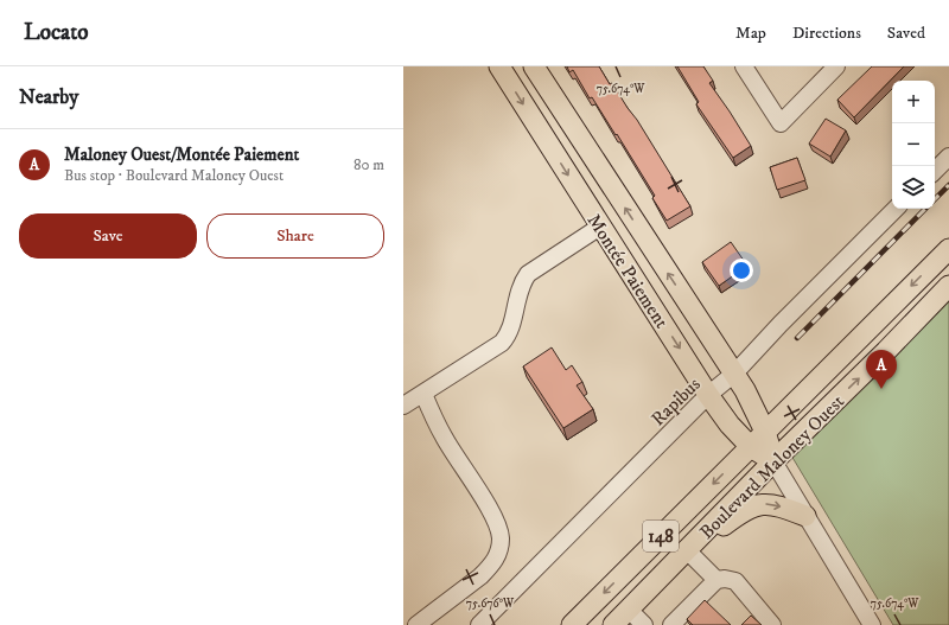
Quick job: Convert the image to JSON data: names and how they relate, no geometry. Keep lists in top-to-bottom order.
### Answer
{
  "streets": {
    "main road": ["Montée Paiement", "Boulevard Maloney Ouest", "148"],
    "street": ["Rapibus"]
  },
  "crossings": [
    ["Montée Paiement", "Rapibus"],
    ["Montée Paiement", "Boulevard Maloney Ouest"]
  ],
  "page": {
    "header": "Locato",
    "nav": ["Map", "Directions", "Saved"],
    "heading": "Nearby",
    "map_buttons": ["+", "−"],
    "list": [
      {
        "mark": "A",
        "name": "Maloney Ouest/Montée Paiement",
        "note": "Bus stop · Boulevard Maloney Ouest",
        "value": "80 m"
      }
    ],
    "buttons": ["Save", "Share"],
    "pins": "A"
  },
  "coordinates": ["75.674°W", "75.676°W"]
}
